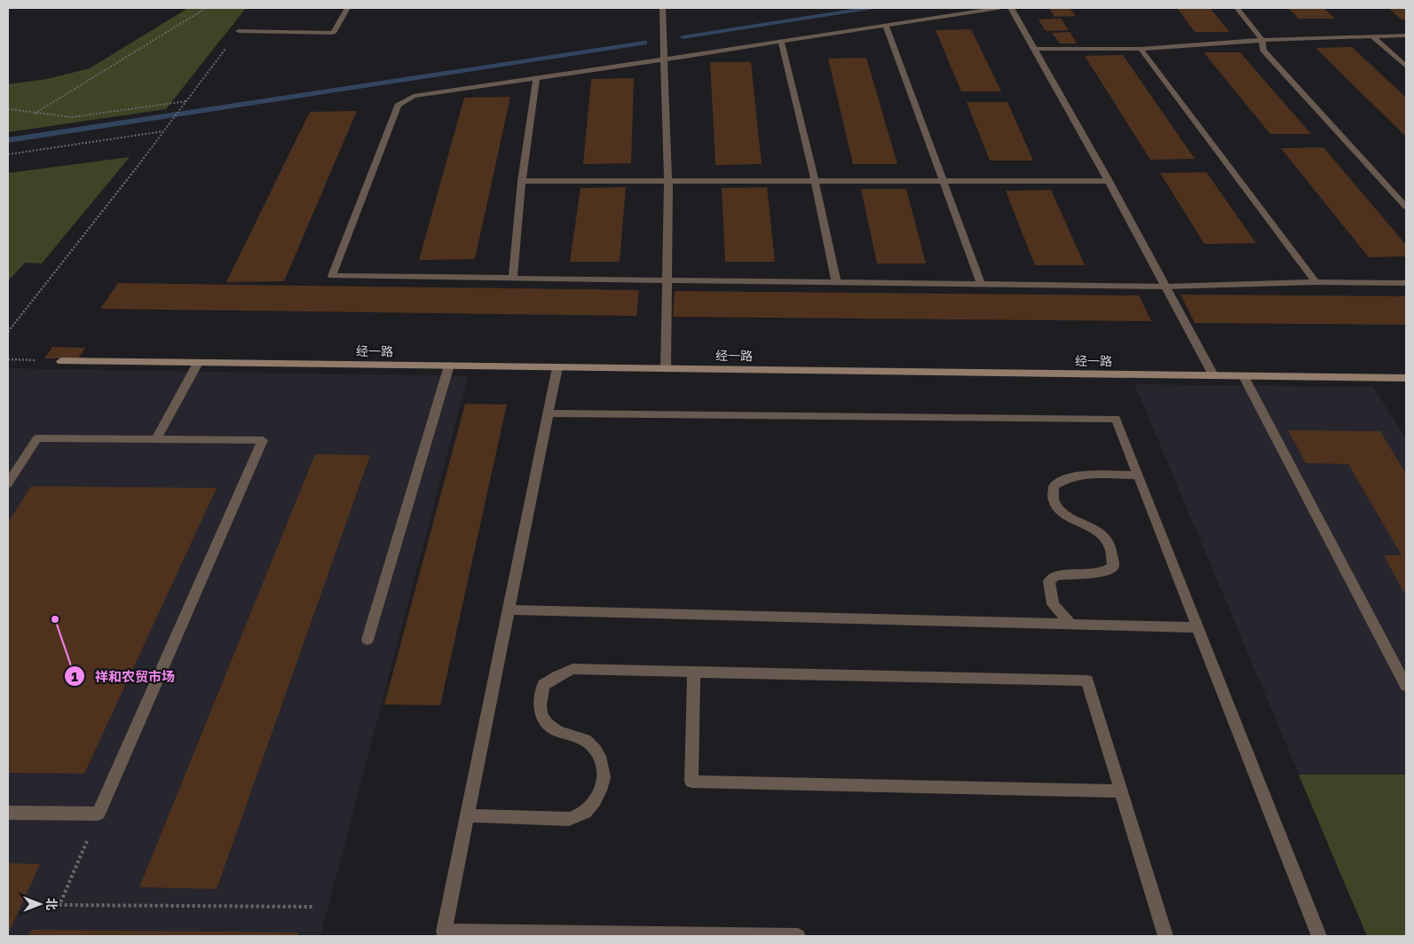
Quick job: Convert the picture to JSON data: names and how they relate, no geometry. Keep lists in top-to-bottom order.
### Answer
{
  "streets": {
    "street": ["经一路"]
  },
  "places": ["祥和农贸市场"],
  "north": "right"
}
